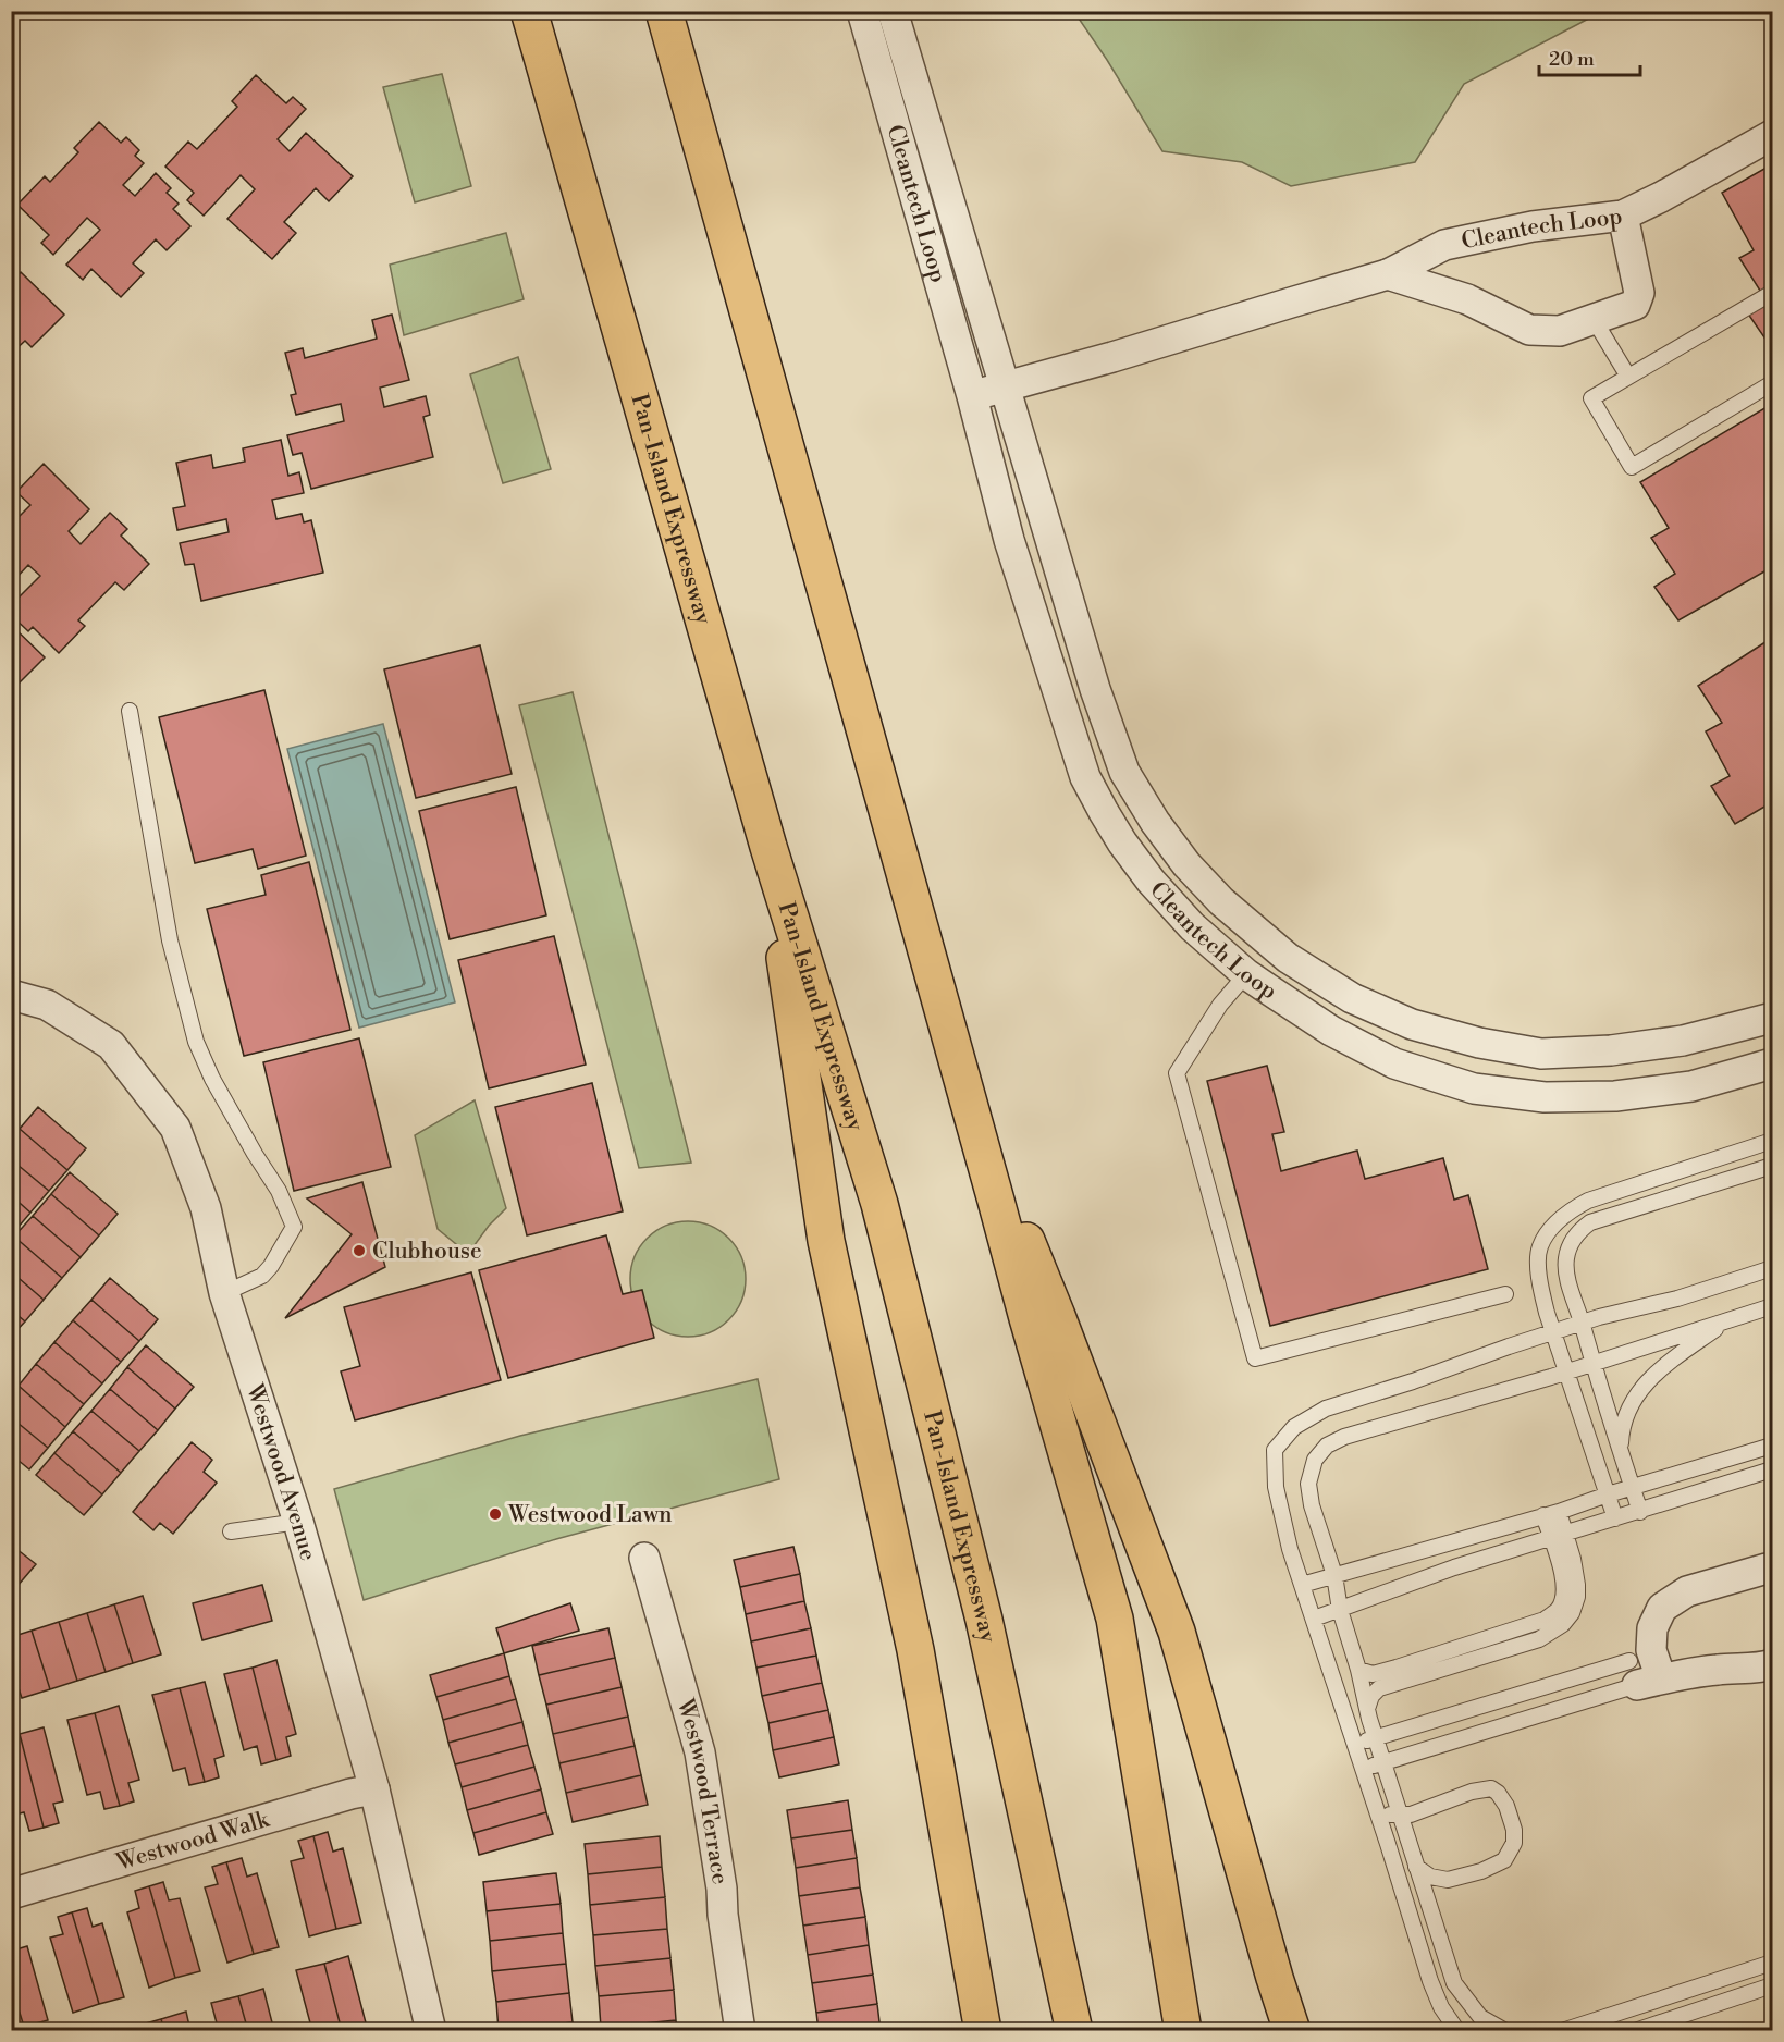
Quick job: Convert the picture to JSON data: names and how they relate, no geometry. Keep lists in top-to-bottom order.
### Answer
{
  "streets": {
    "highway": ["Pan-Island Expressway"],
    "street": [
      "Cleantech Loop",
      "Westwood Avenue",
      "Westwood Terrace",
      "Westwood Walk"
    ]
  },
  "crossings": [
    ["Westwood Avenue", "Westwood Walk"]
  ],
  "places": ["Clubhouse", "Westwood Lawn"],
  "scale_bar": "20 m"
}
